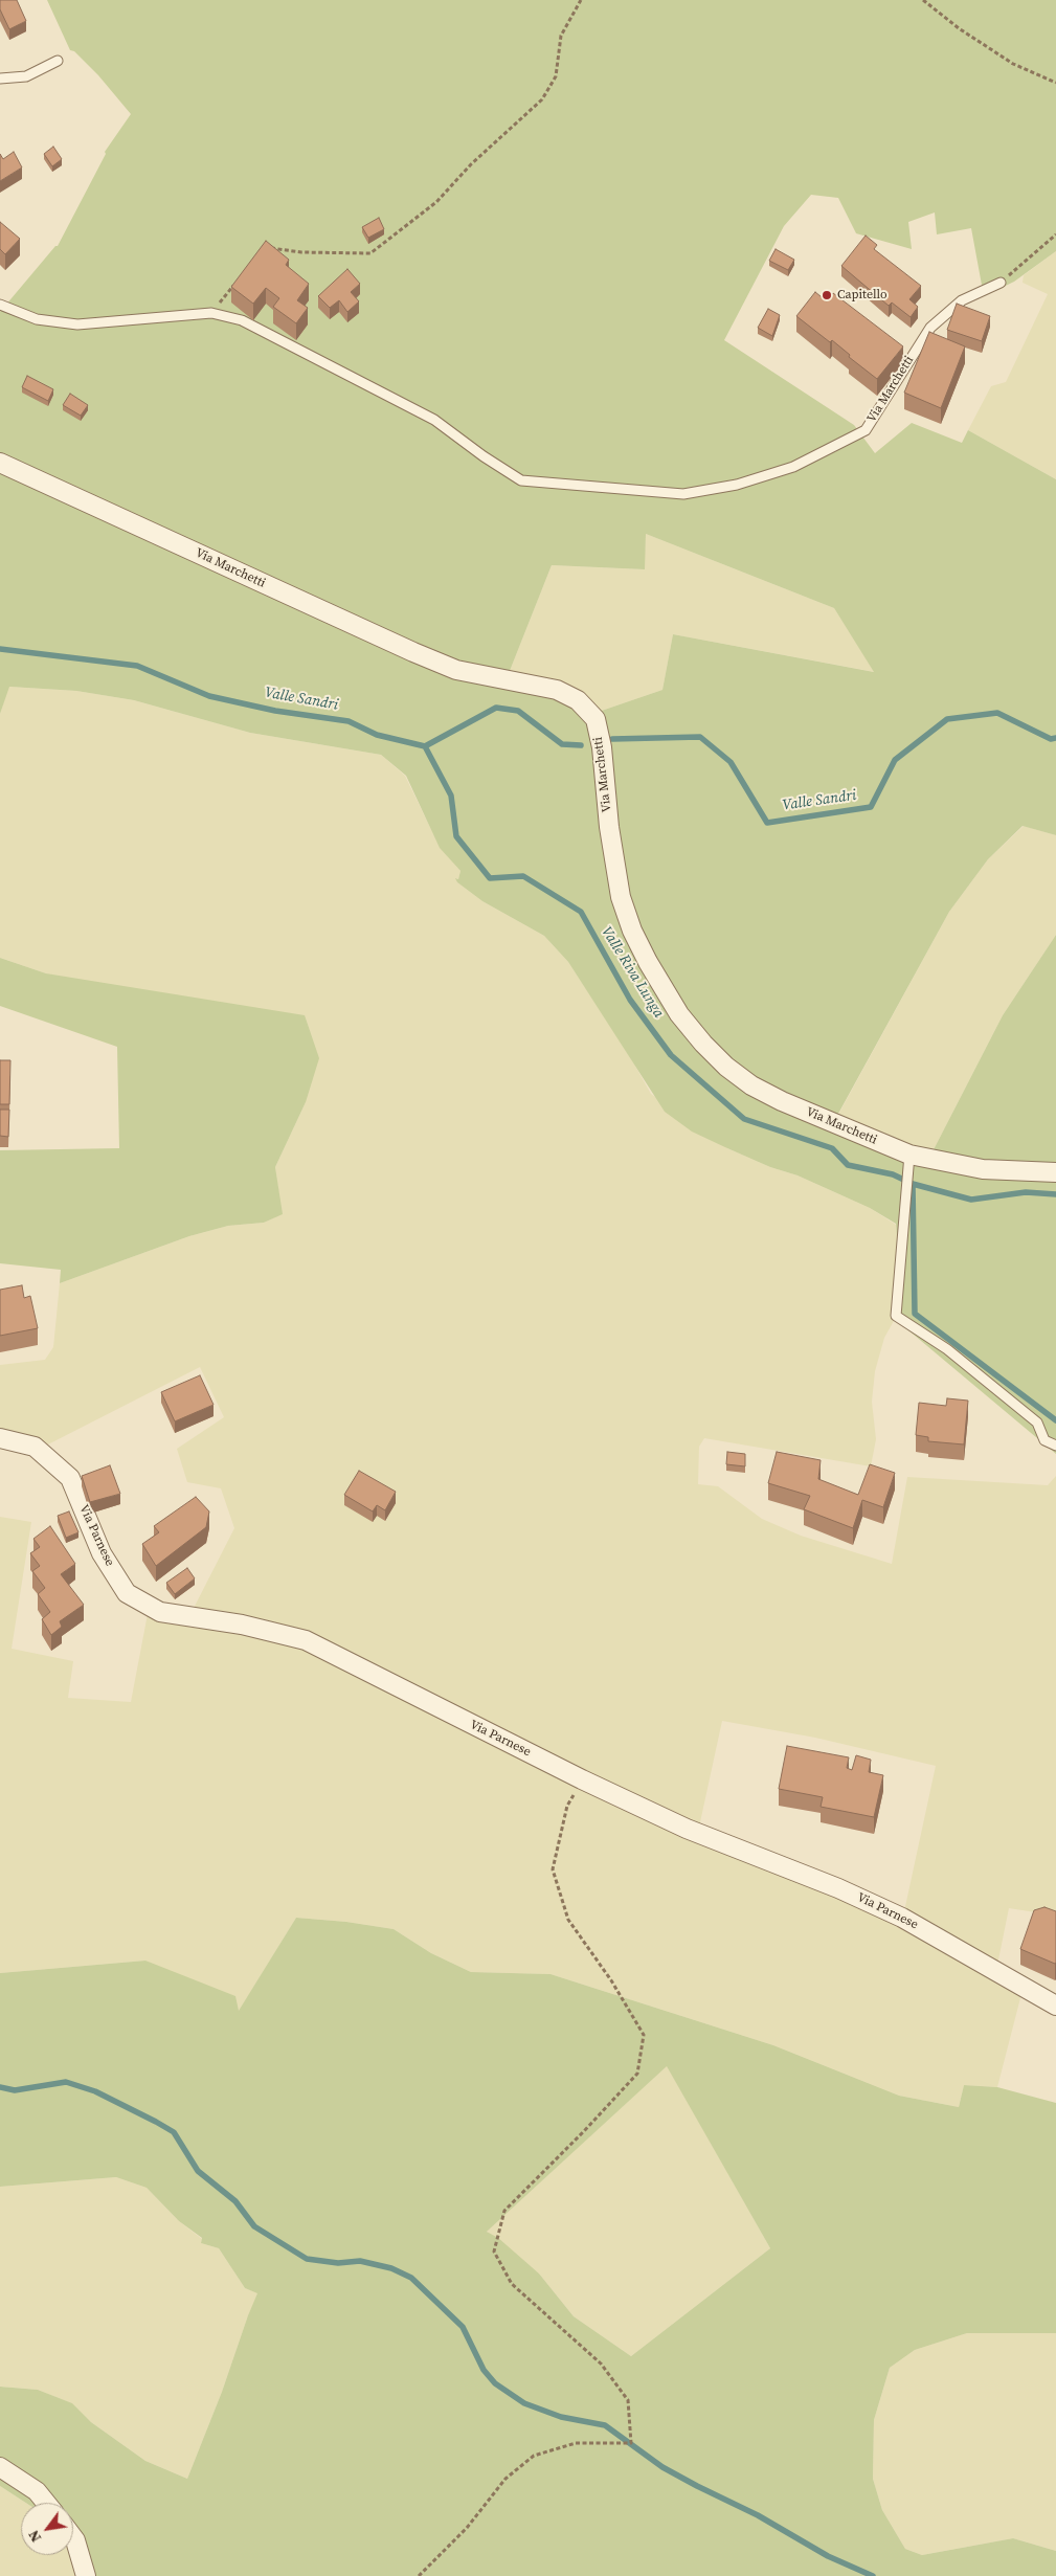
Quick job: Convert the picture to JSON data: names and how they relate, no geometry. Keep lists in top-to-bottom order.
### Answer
{
  "streets": {
    "street": ["Via Marchetti", "Via Parnese"]
  },
  "water": ["Valle Sandri", "Valle Riva Lunga"],
  "places": ["Capitello"],
  "north": "bottom left"
}
